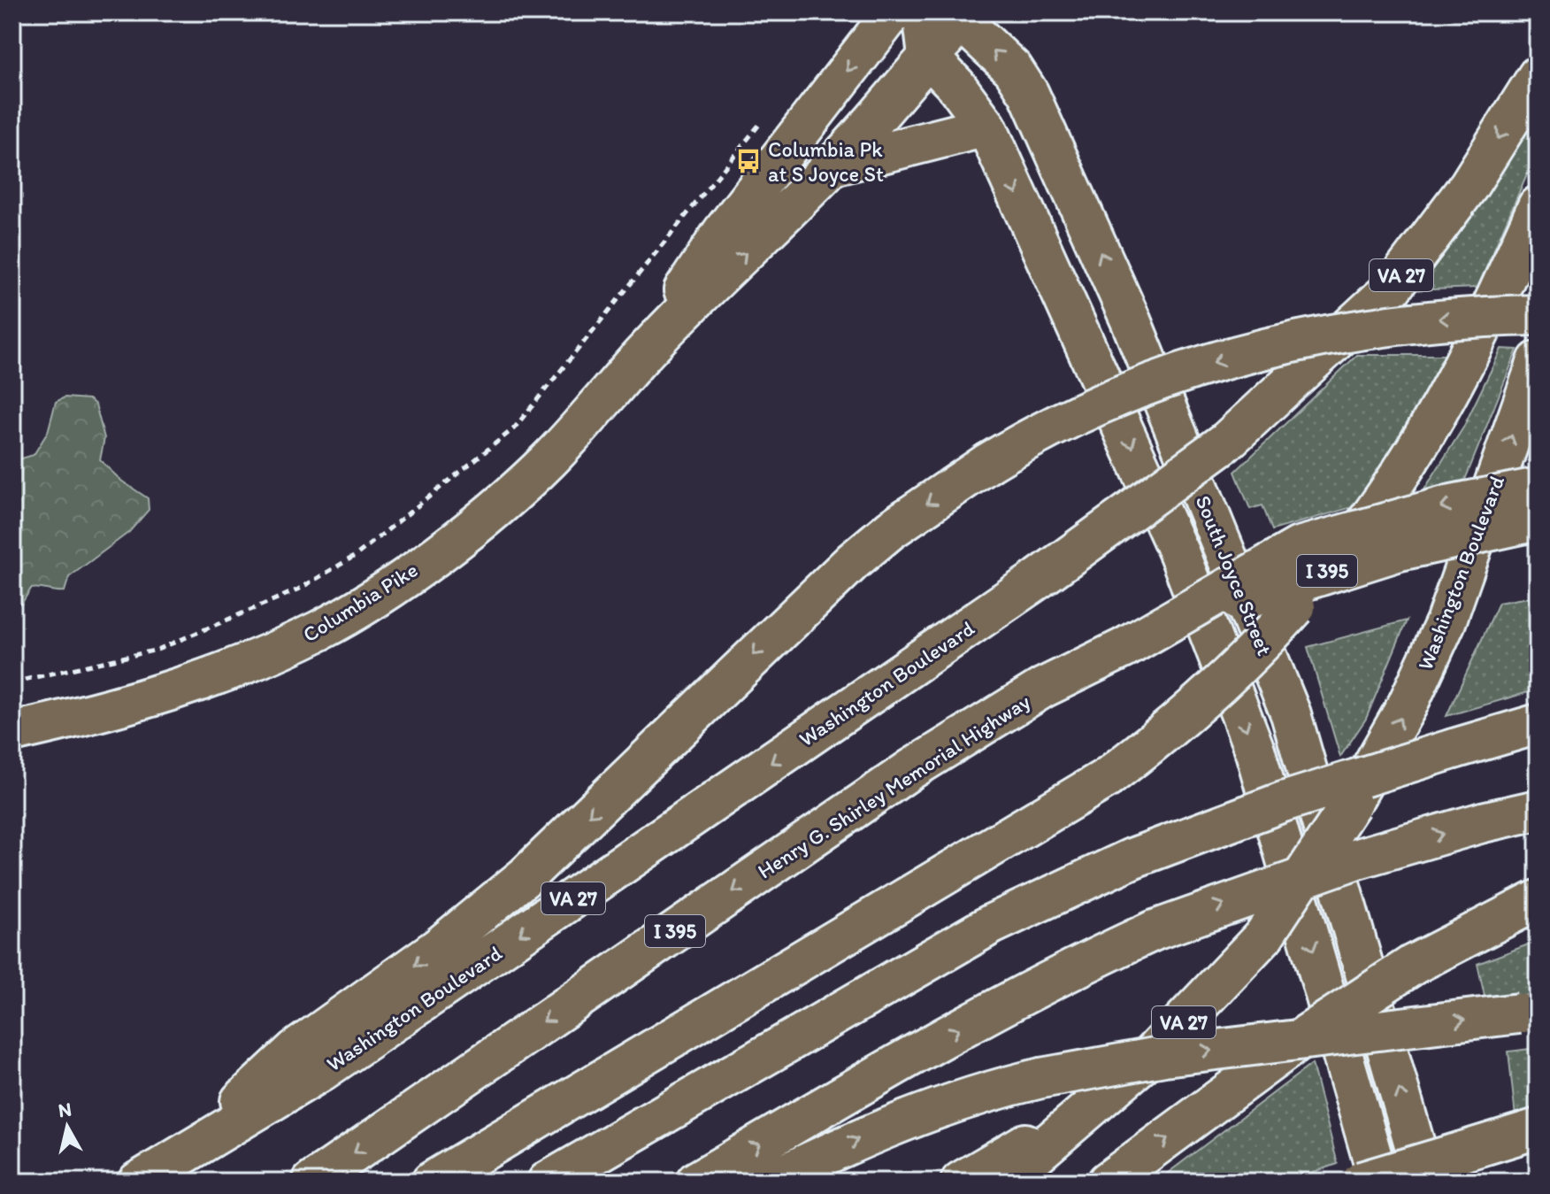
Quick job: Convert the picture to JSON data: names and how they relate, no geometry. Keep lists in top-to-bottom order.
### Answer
{
  "streets": {
    "main road": [
      "VA 27",
      "I 395",
      "Washington Boulevard",
      "South Joyce Street",
      "Columbia Pike",
      "Henry G. Shirley Memorial Highway"
    ]
  },
  "crossings": [
    ["VA 27", "Washington Boulevard"],
    ["South Joyce Street", "Columbia Pike"]
  ],
  "places": {
    "bus stop": ["Columbia Pk at S Joyce St"]
  },
  "north": "top"
}
